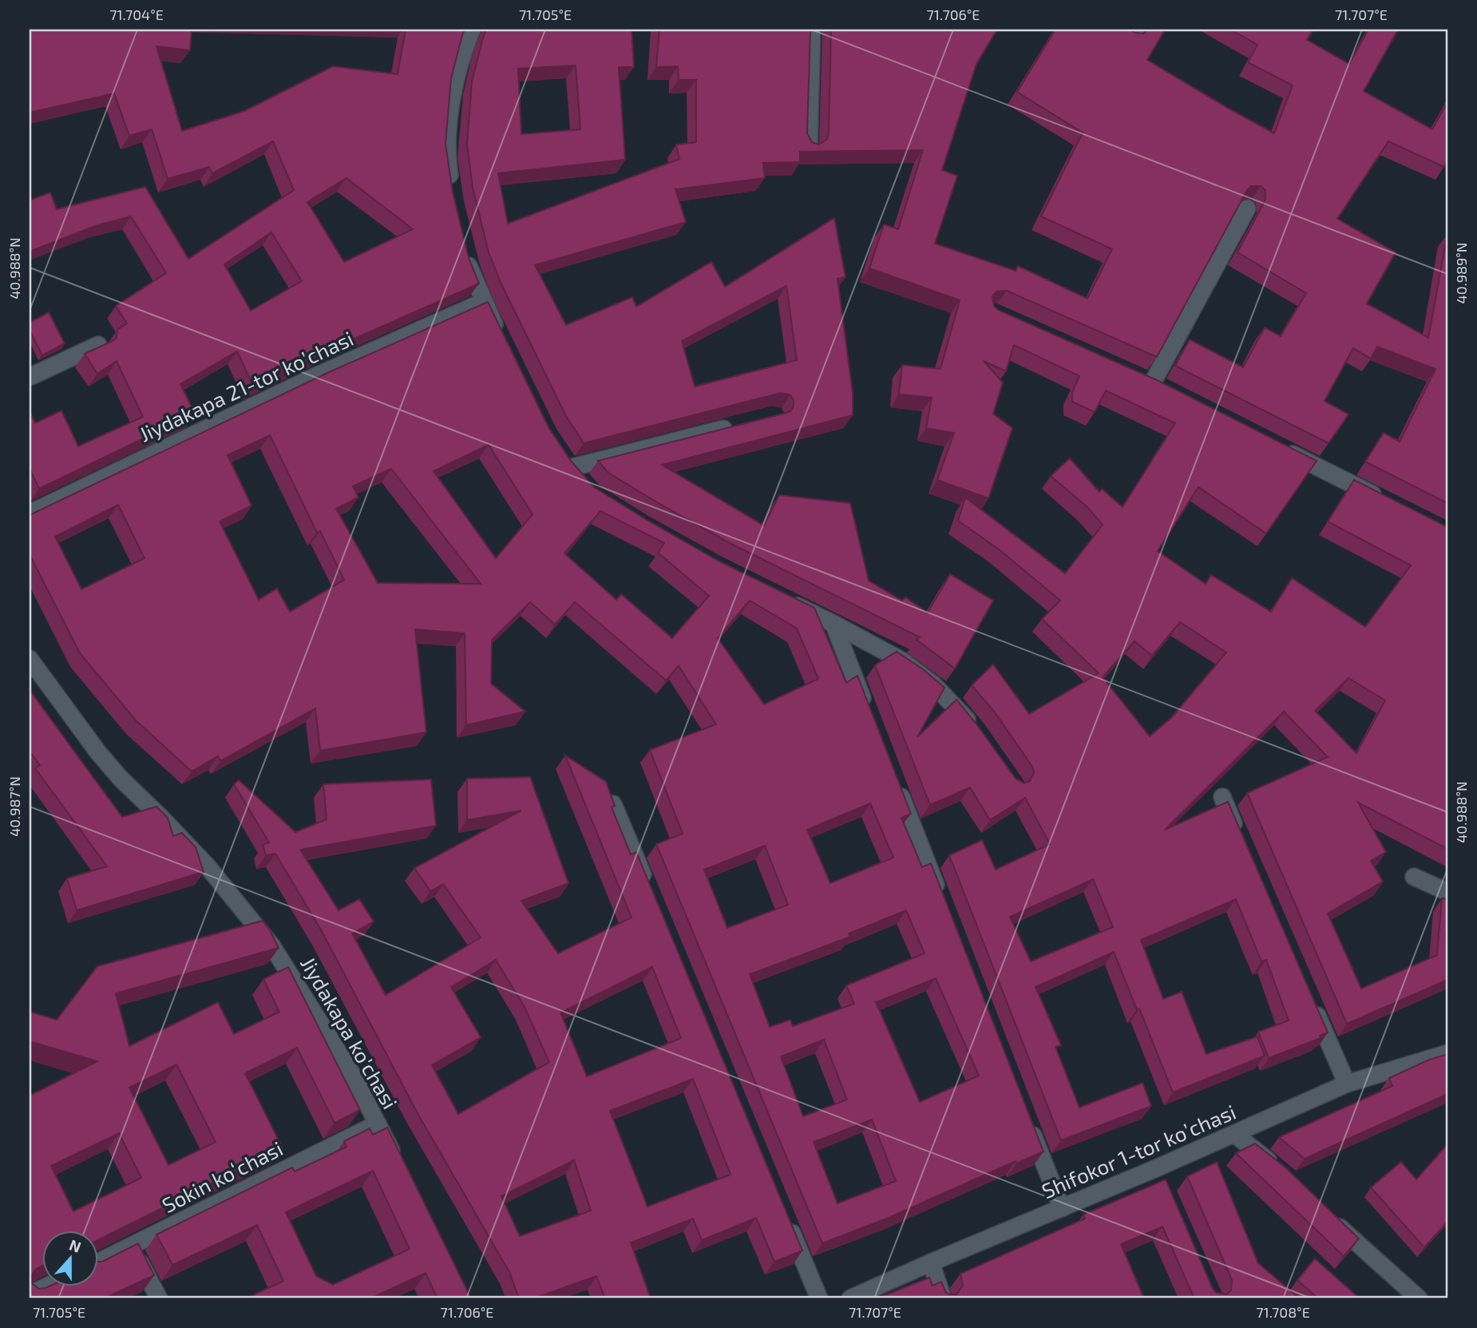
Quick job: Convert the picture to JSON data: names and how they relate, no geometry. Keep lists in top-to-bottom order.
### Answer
{
  "streets": {
    "street": [
      "Jiydakapa 21-tor koʼchasi",
      "Jiydakapa ko'chasi",
      "Shifokor 1-tor koʼchasi",
      "Sokin koʻchasi"
    ]
  },
  "crossings": [
    ["Jiydakapa ko'chasi", "Sokin koʻchasi"]
  ],
  "north": "top",
  "coordinates": [
    "71.704°E",
    "71.705°E",
    "71.706°E",
    "71.707°E",
    "40.988°N",
    "40.989°N",
    "40.987°N",
    "71.708°E"
  ]
}
